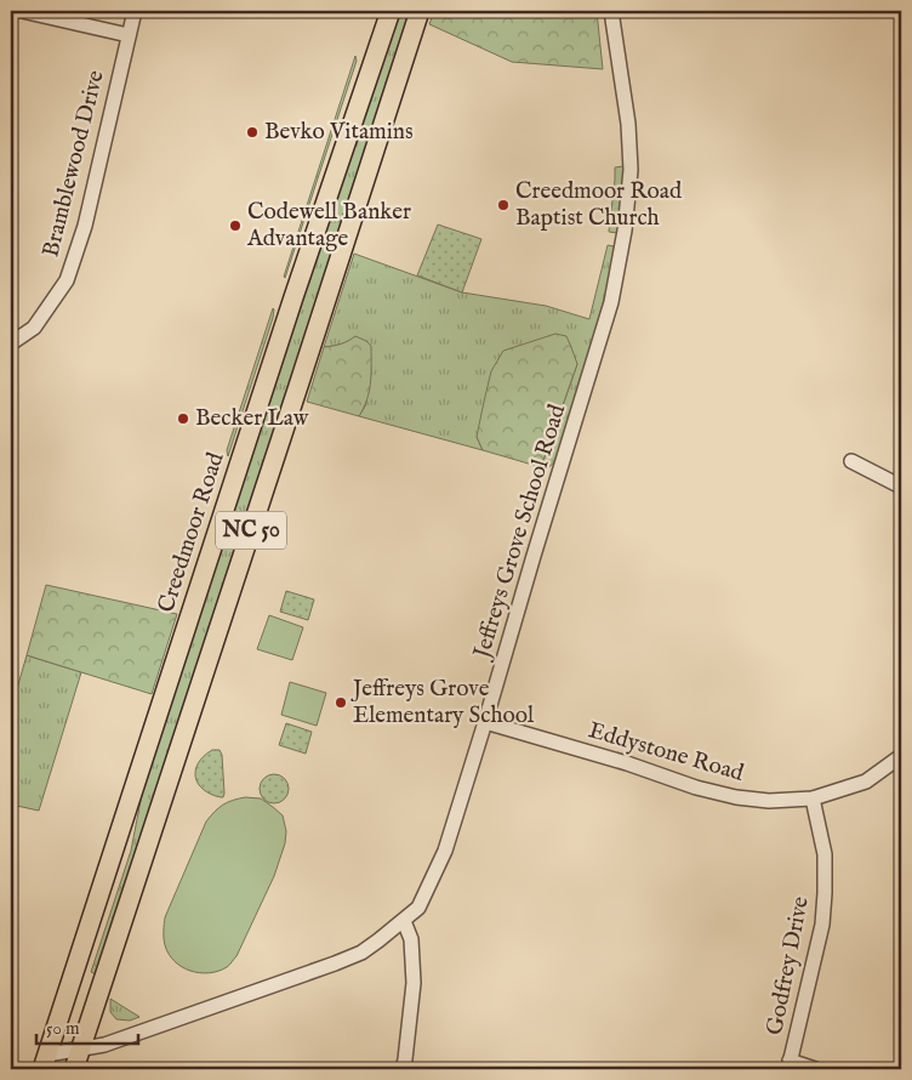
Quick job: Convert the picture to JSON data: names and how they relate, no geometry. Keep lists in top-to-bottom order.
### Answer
{
  "streets": {
    "main road": ["NC 50", "Creedmoor Road"],
    "street": [
      "Bramblewood Drive",
      "Jeffreys Grove School Road",
      "Eddystone Road",
      "Godfrey Drive"
    ]
  },
  "crossings": [
    ["NC 50", "Jeffreys Grove School Road"],
    ["Jeffreys Grove School Road", "Creedmoor Road"],
    ["Jeffreys Grove School Road", "Eddystone Road"],
    ["Eddystone Road", "Godfrey Drive"]
  ],
  "places": [
    "Bevko Vitamins",
    "Creedmoor Road Baptist Church",
    "Codewell Banker Advantage",
    "Becker Law",
    "Jeffreys Grove Elementary School"
  ],
  "scale_bar": "50 m"
}
